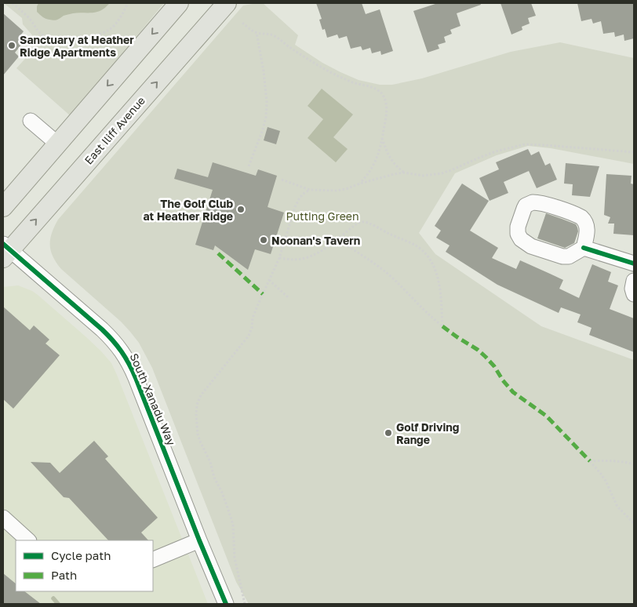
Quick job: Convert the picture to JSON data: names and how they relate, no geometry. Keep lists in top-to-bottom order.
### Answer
{
  "streets": {
    "main road": ["East Iliff Avenue"],
    "street": ["South Xanadu Way"]
  },
  "crossings": [
    ["East Iliff Avenue", "South Xanadu Way"]
  ],
  "parks": ["Putting Green"],
  "places": [
    "Sanctuary at Heather Ridge Apartments",
    "The Golf Club at Heather Ridge",
    "Noonan's Tavern",
    "Golf Driving Range"
  ],
  "legend": ["Cycle path", "Path"]
}
